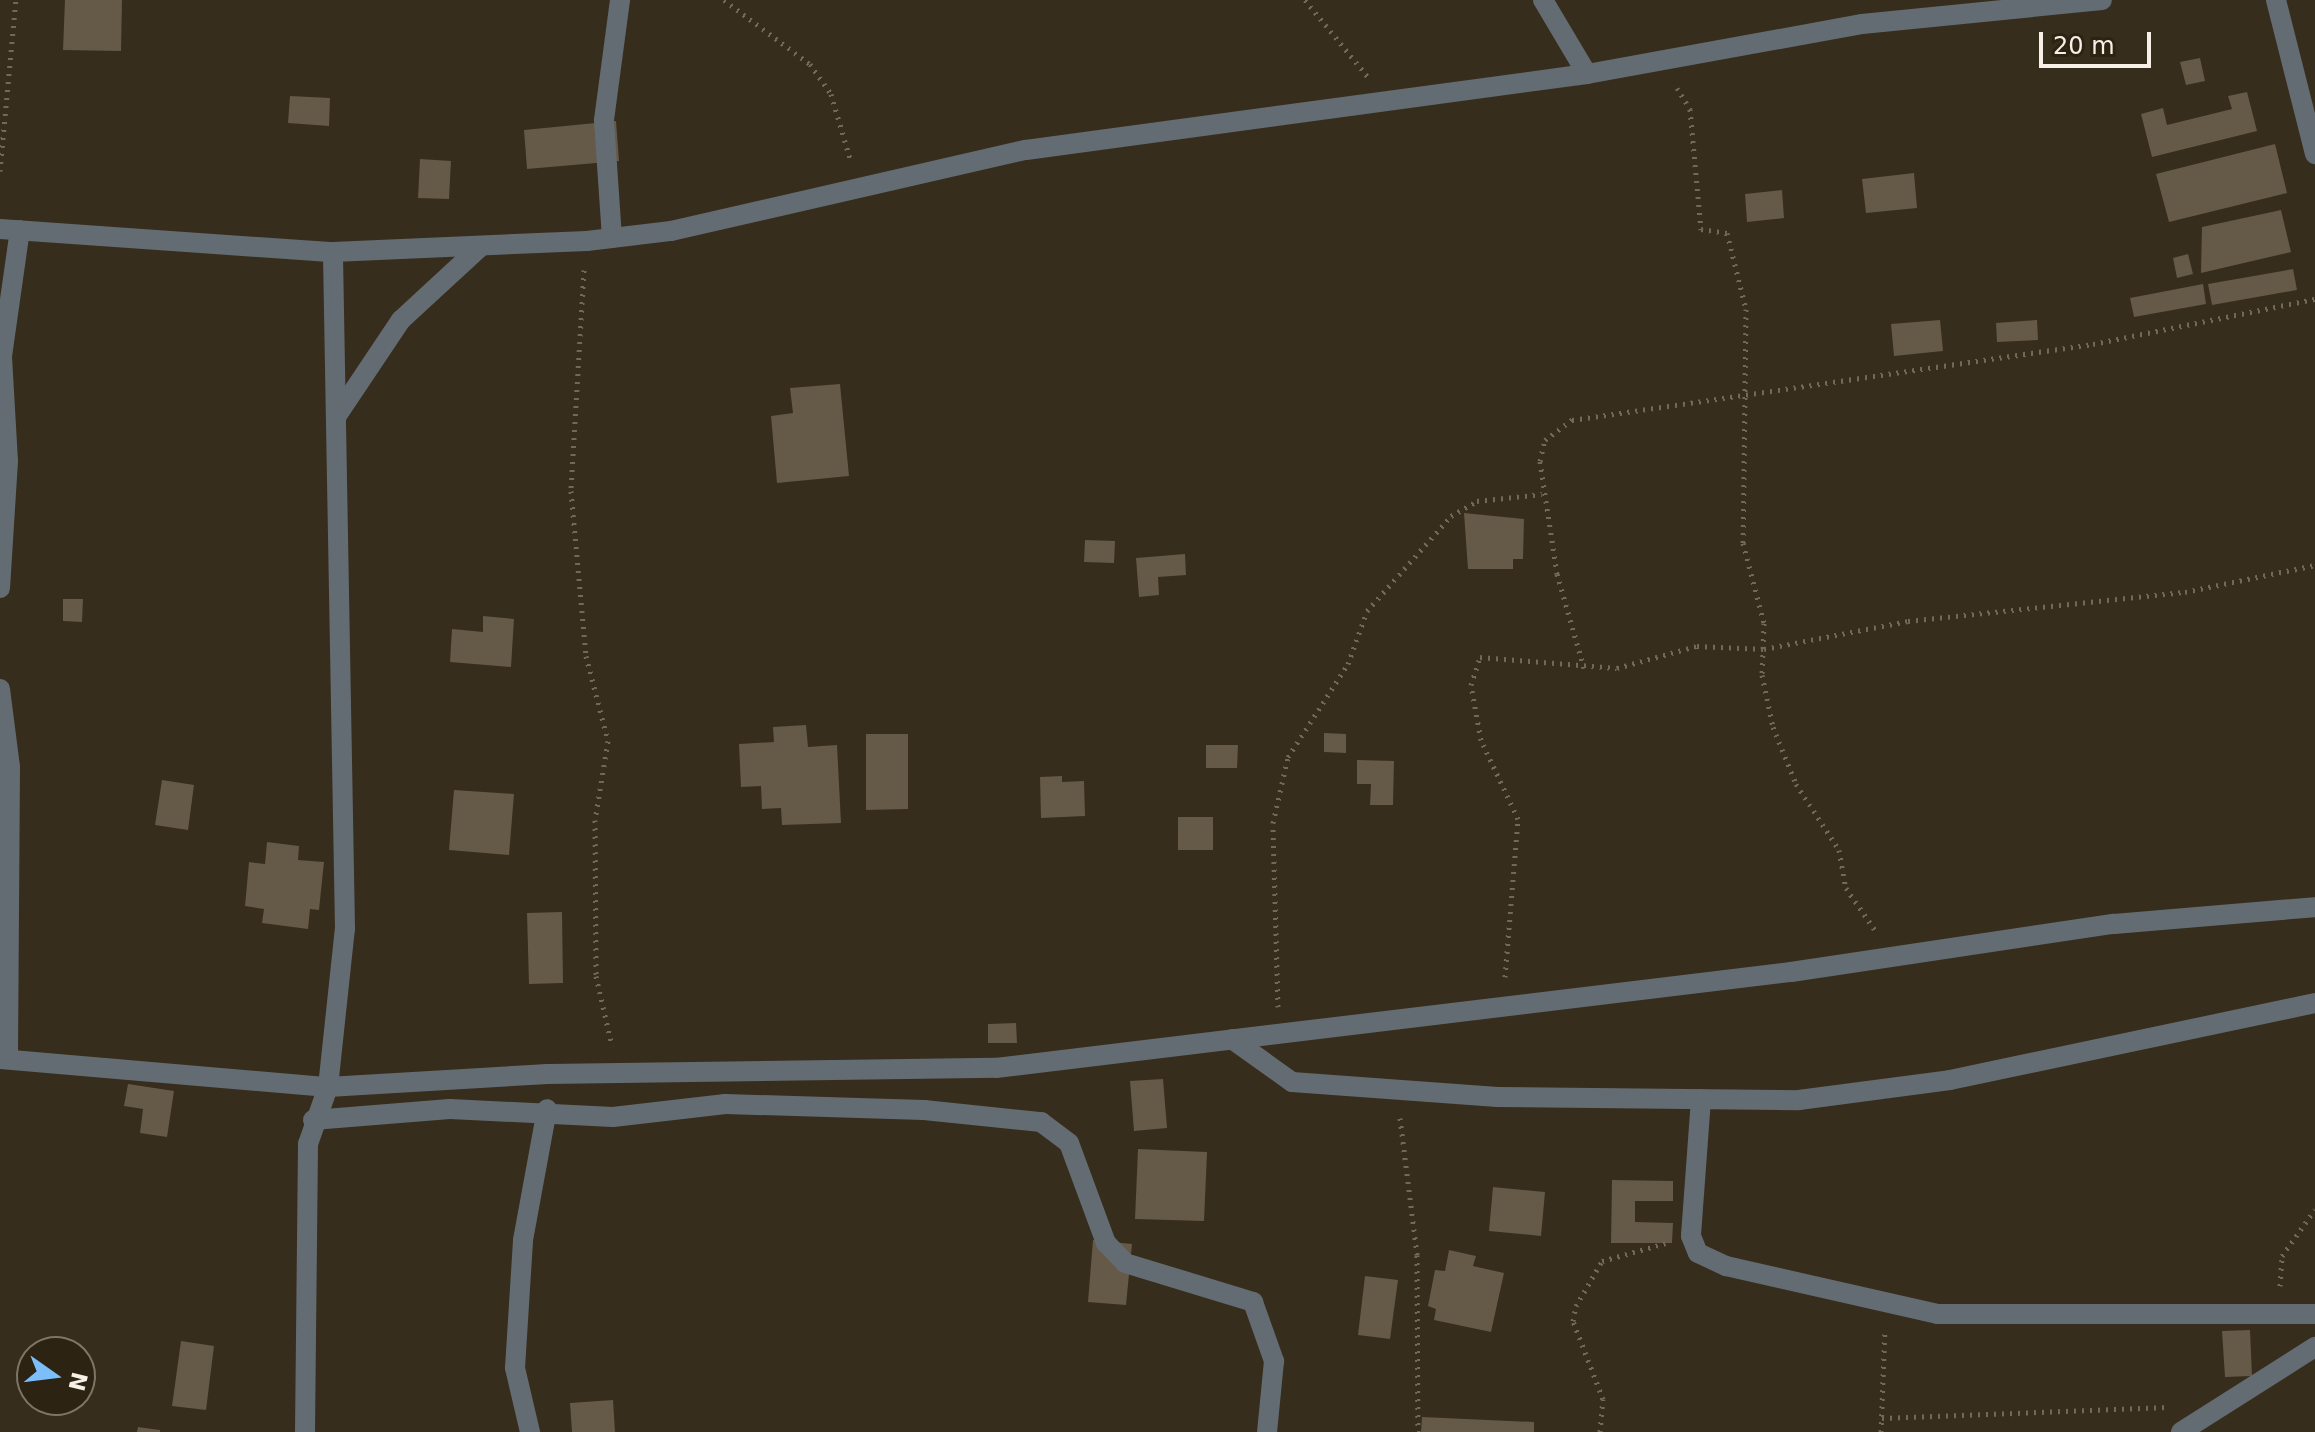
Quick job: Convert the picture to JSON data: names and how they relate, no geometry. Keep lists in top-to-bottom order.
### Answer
{
  "scale_bar": "20 m",
  "north": "right"
}
